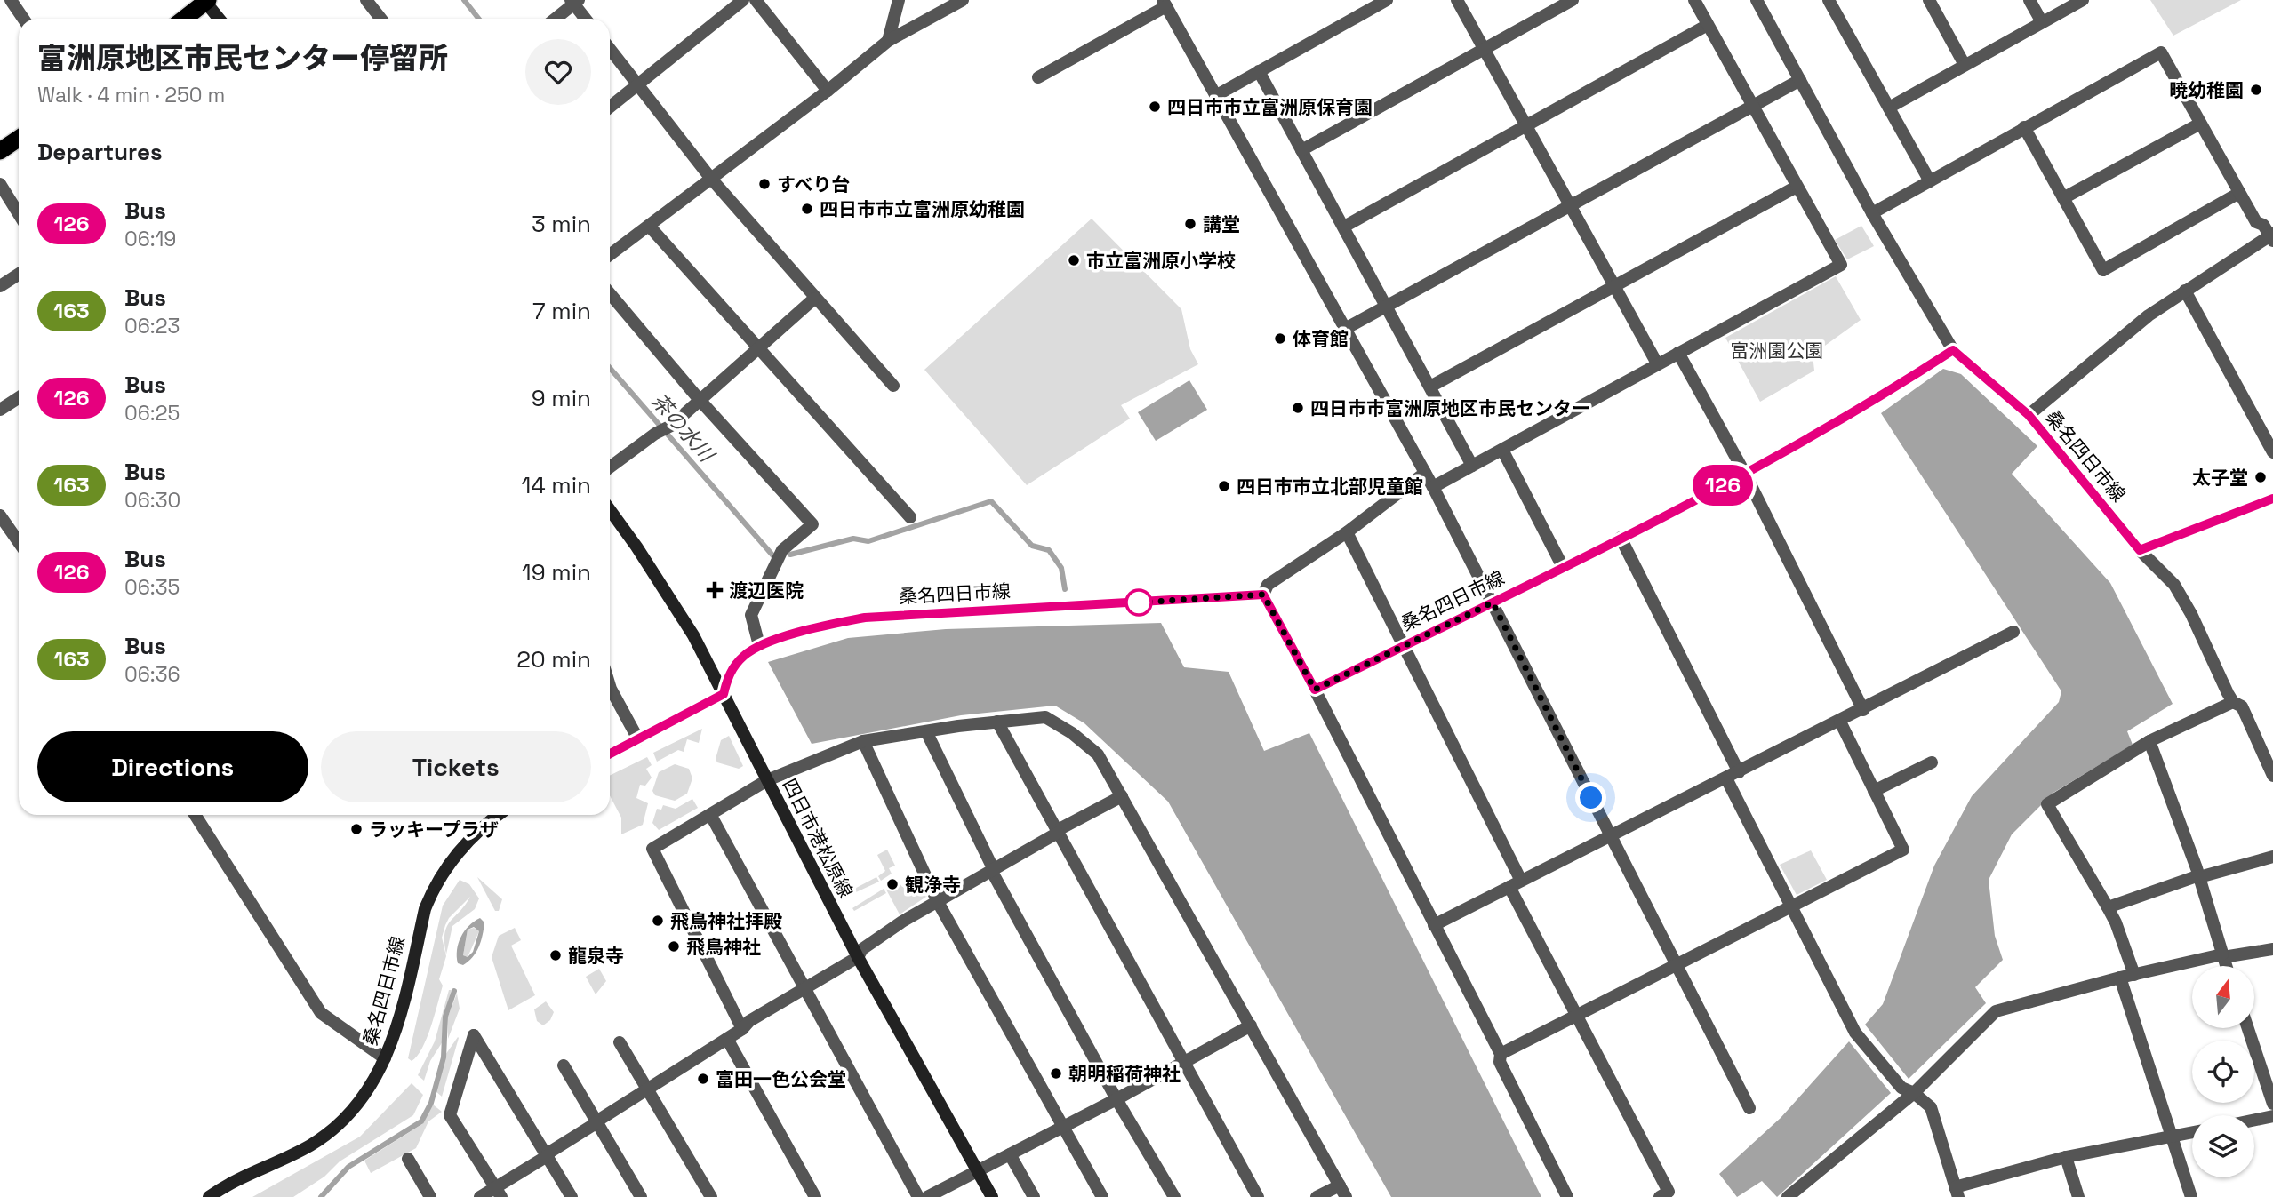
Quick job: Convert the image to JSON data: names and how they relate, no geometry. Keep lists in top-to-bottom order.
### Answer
{
  "streets": {
    "main road": ["桑名四日市線", "四日市港松原線"]
  },
  "crossings": [
    ["桑名四日市線", "四日市港松原線"]
  ],
  "water": ["茶の水川"],
  "parks": ["富洲園公園"],
  "places": {
    "other": [
      "暁幼稚園",
      "四日市市立富洲原保育園",
      "すべり台",
      "四日市市立富洲原幼稚園",
      "講堂",
      "市立富洲原小学校",
      "体育館",
      "四日市市富洲原地区市民センター",
      "太子堂",
      "四日市市立北部児童館",
      "ラッキープラザ",
      "観浄寺",
      "飛鳥神社拝殿",
      "飛鳥神社",
      "龍泉寺",
      "朝明稲荷神社",
      "富田一色公会堂"
    ],
    "health": ["渡辺医院"]
  },
  "lines": ["bus line 126"],
  "north": "top",
  "page": {
    "on_map": "126",
    "heading": [
      ["富洲原地区市民センター停留所", "Walk · 4 min · 250 m"],
      "Departures"
    ],
    "list": [
      {
        "mark": "126",
        "name": "Bus",
        "note": "06:19",
        "value": "3 min"
      },
      {
        "mark": "163",
        "name": "Bus",
        "note": "06:23",
        "value": "7 min"
      },
      {
        "mark": "126",
        "name": "Bus",
        "note": "06:25",
        "value": "9 min"
      },
      {
        "mark": "163",
        "name": "Bus",
        "note": "06:30",
        "value": "14 min"
      },
      {
        "mark": "126",
        "name": "Bus",
        "note": "06:35",
        "value": "19 min"
      },
      {
        "mark": "163",
        "name": "Bus",
        "note": "06:36",
        "value": "20 min"
      }
    ],
    "buttons": ["Directions", "Tickets"]
  }
}
